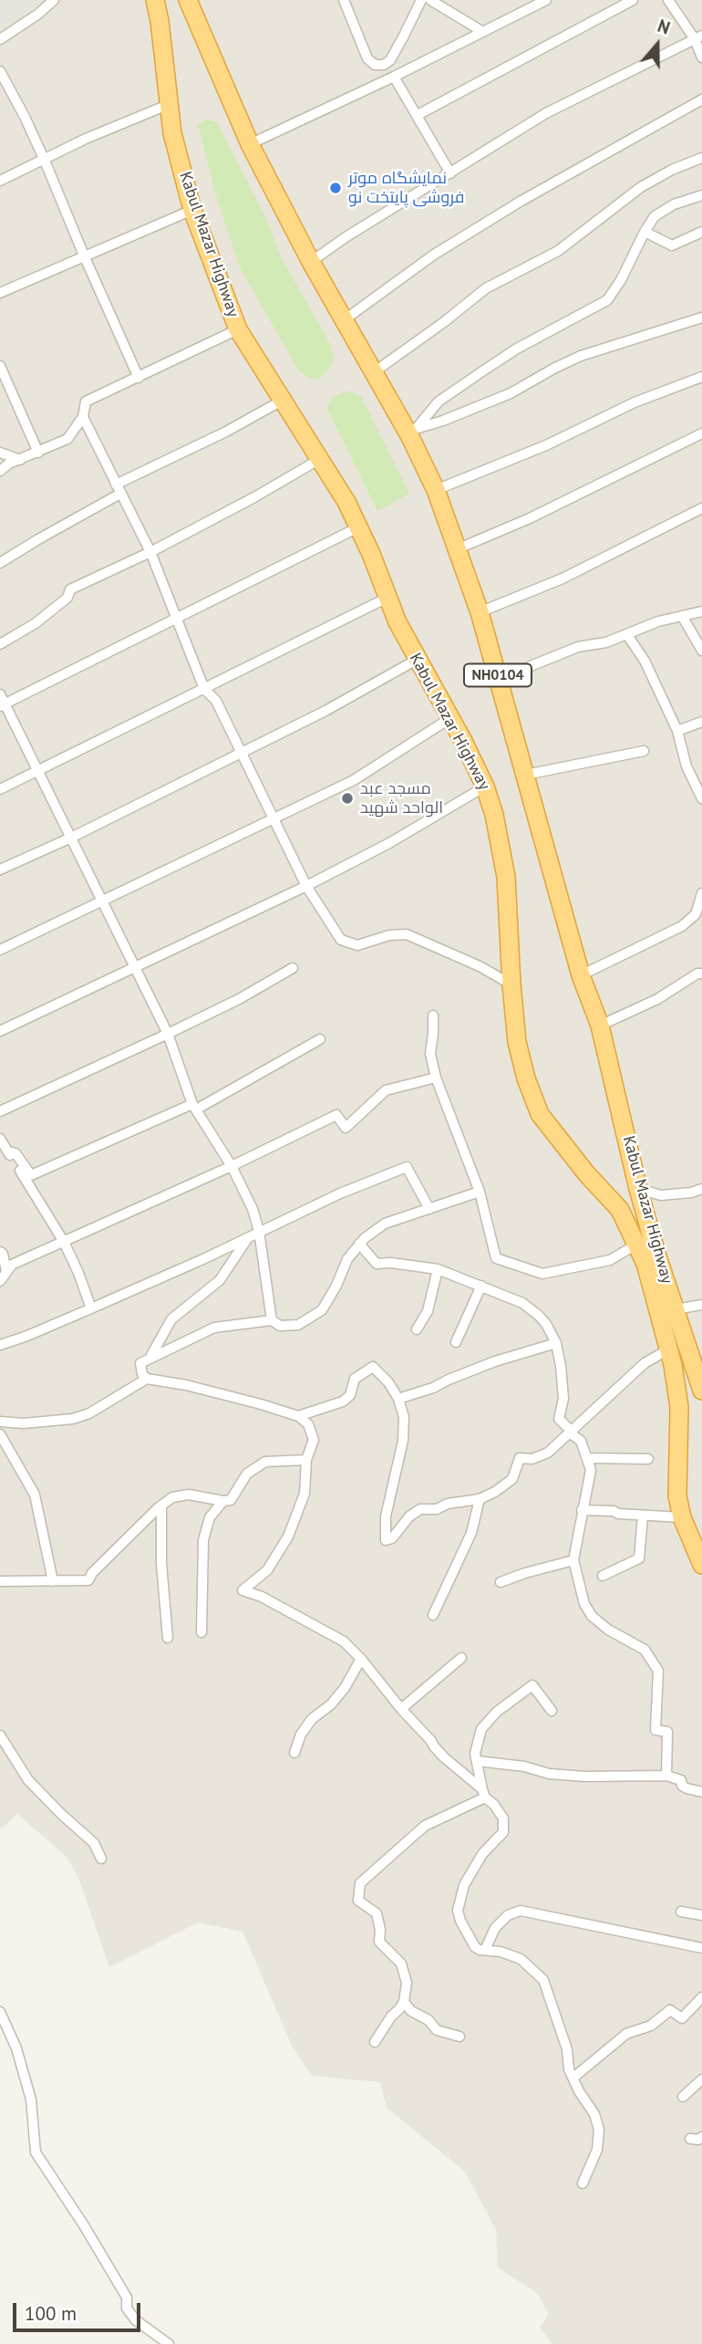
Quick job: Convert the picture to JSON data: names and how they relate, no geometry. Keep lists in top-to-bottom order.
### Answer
{
  "streets": {
    "highway": ["Kabul Mazar Highway", "NH0104"]
  },
  "places": ["نمایشگاه موتر فروشی پایتخت نو", "مسجد عبد الواحد شهید"],
  "scale_bar": "100 m",
  "north": "top"
}
